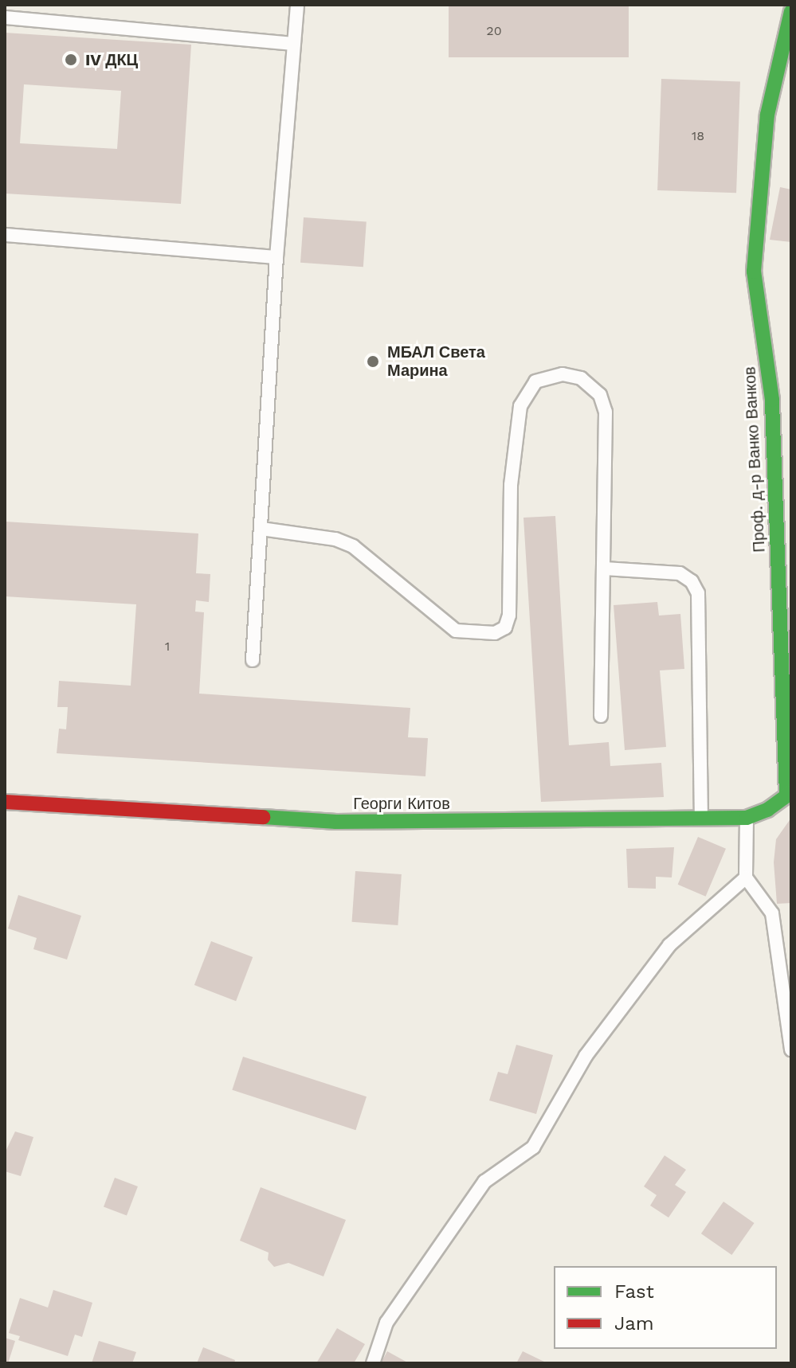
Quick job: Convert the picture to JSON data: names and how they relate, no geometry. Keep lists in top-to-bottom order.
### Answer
{
  "streets": {
    "street": ["Проф. д-р Ванко Ванков", "Георги Китов"]
  },
  "crossings": [
    ["Проф. д-р Ванко Ванков", "Георги Китов"]
  ],
  "places": ["IV ДКЦ", "МБАЛ Света Марина"],
  "house_numbers": ["20", "18", "1"],
  "legend": ["Fast", "Jam"]
}
